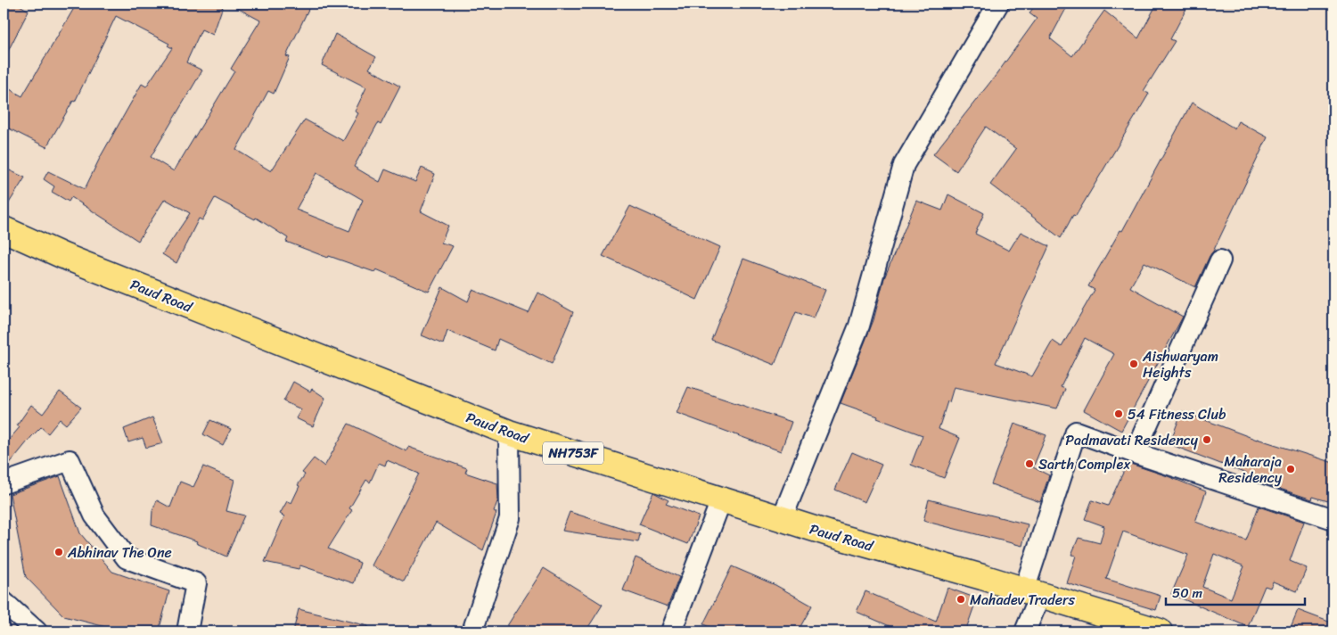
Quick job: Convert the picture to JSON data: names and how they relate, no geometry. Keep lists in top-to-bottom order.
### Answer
{
  "streets": {
    "main road": ["Paud Road", "NH753F"]
  },
  "places": [
    "Aishwaryam Heights",
    "54 Fitness Club",
    "Padmavati Residency",
    "Sarth Complex",
    "Maharaja Residency",
    "Abhinav The One",
    "Mahadev Traders"
  ],
  "scale_bar": "50 m"
}
